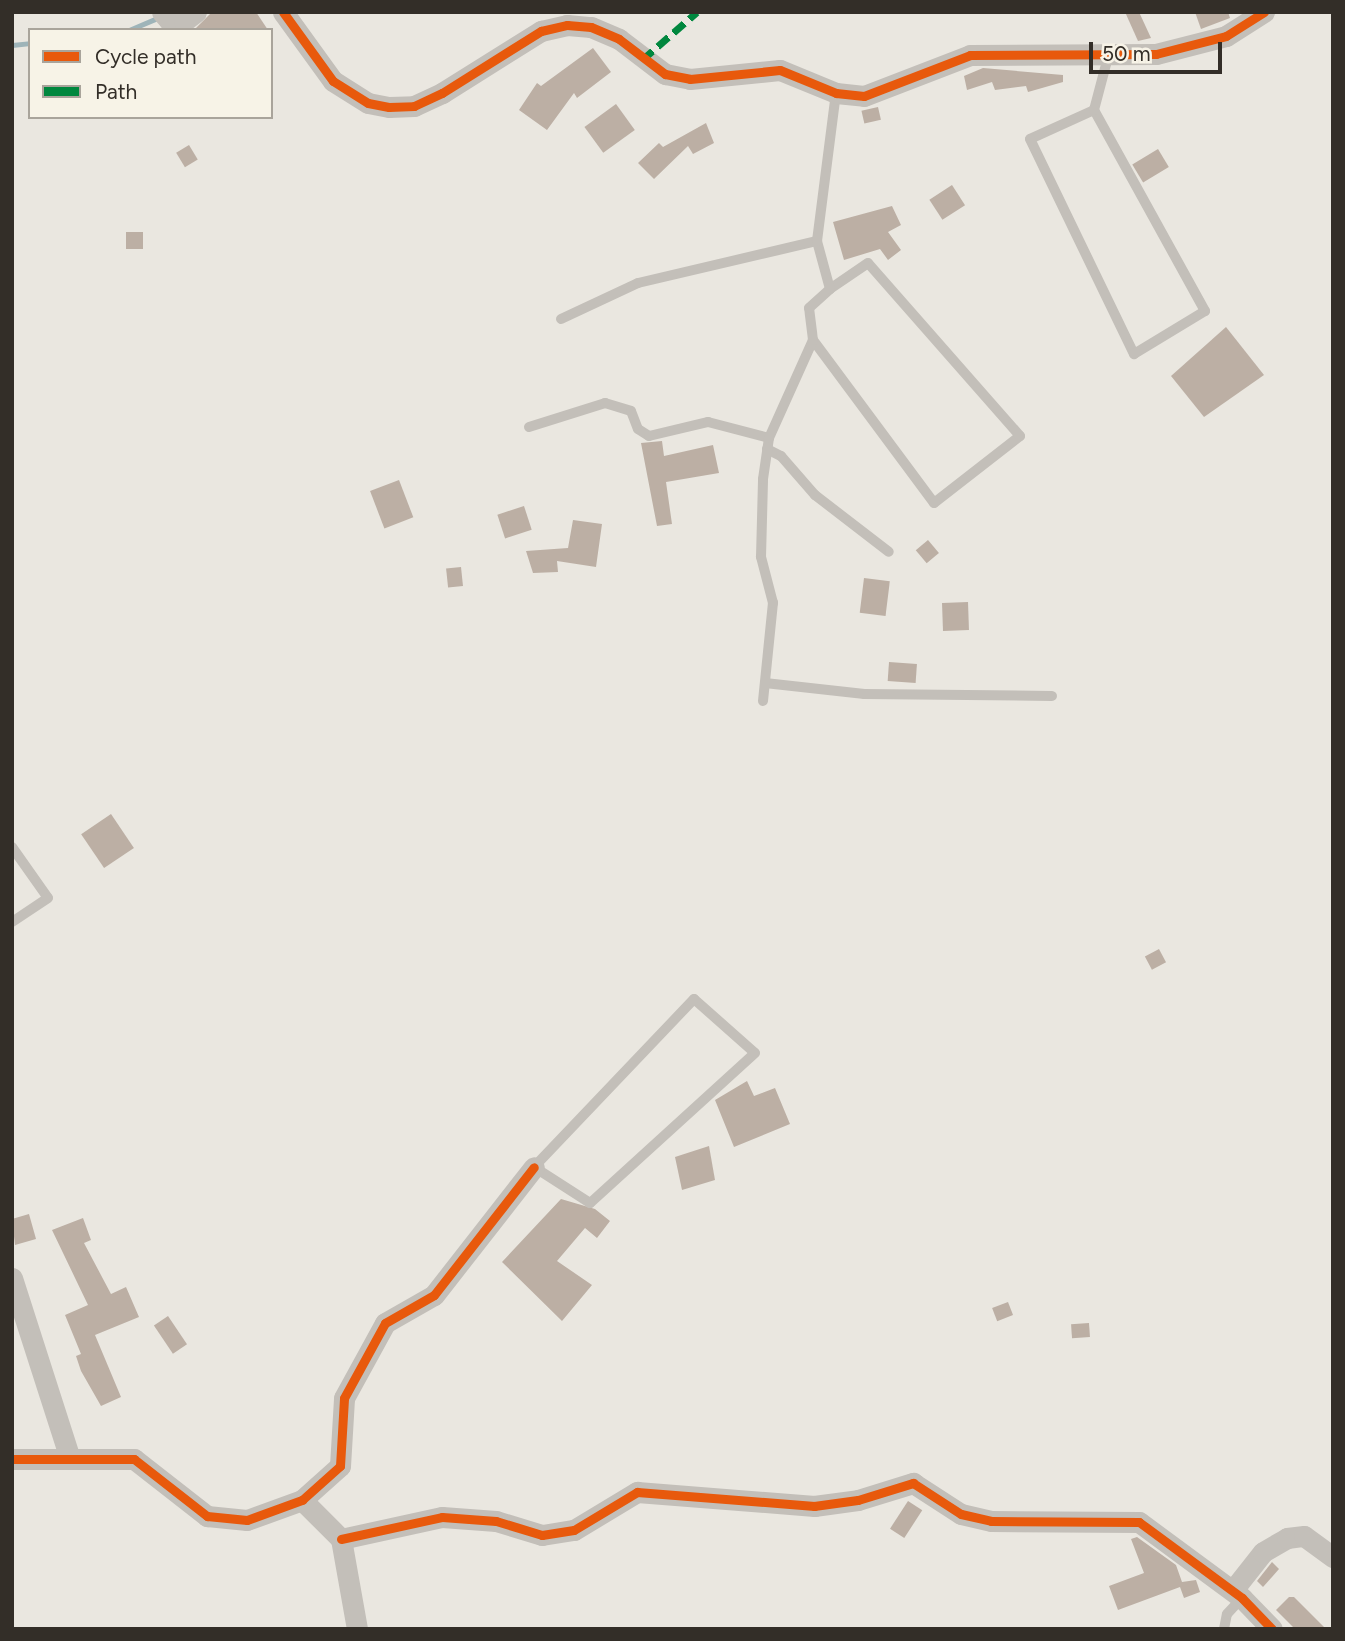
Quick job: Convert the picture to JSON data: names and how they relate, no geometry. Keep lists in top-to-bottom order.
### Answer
{
  "legend": ["Cycle path", "Path"],
  "scale_bar": "50 m"
}
